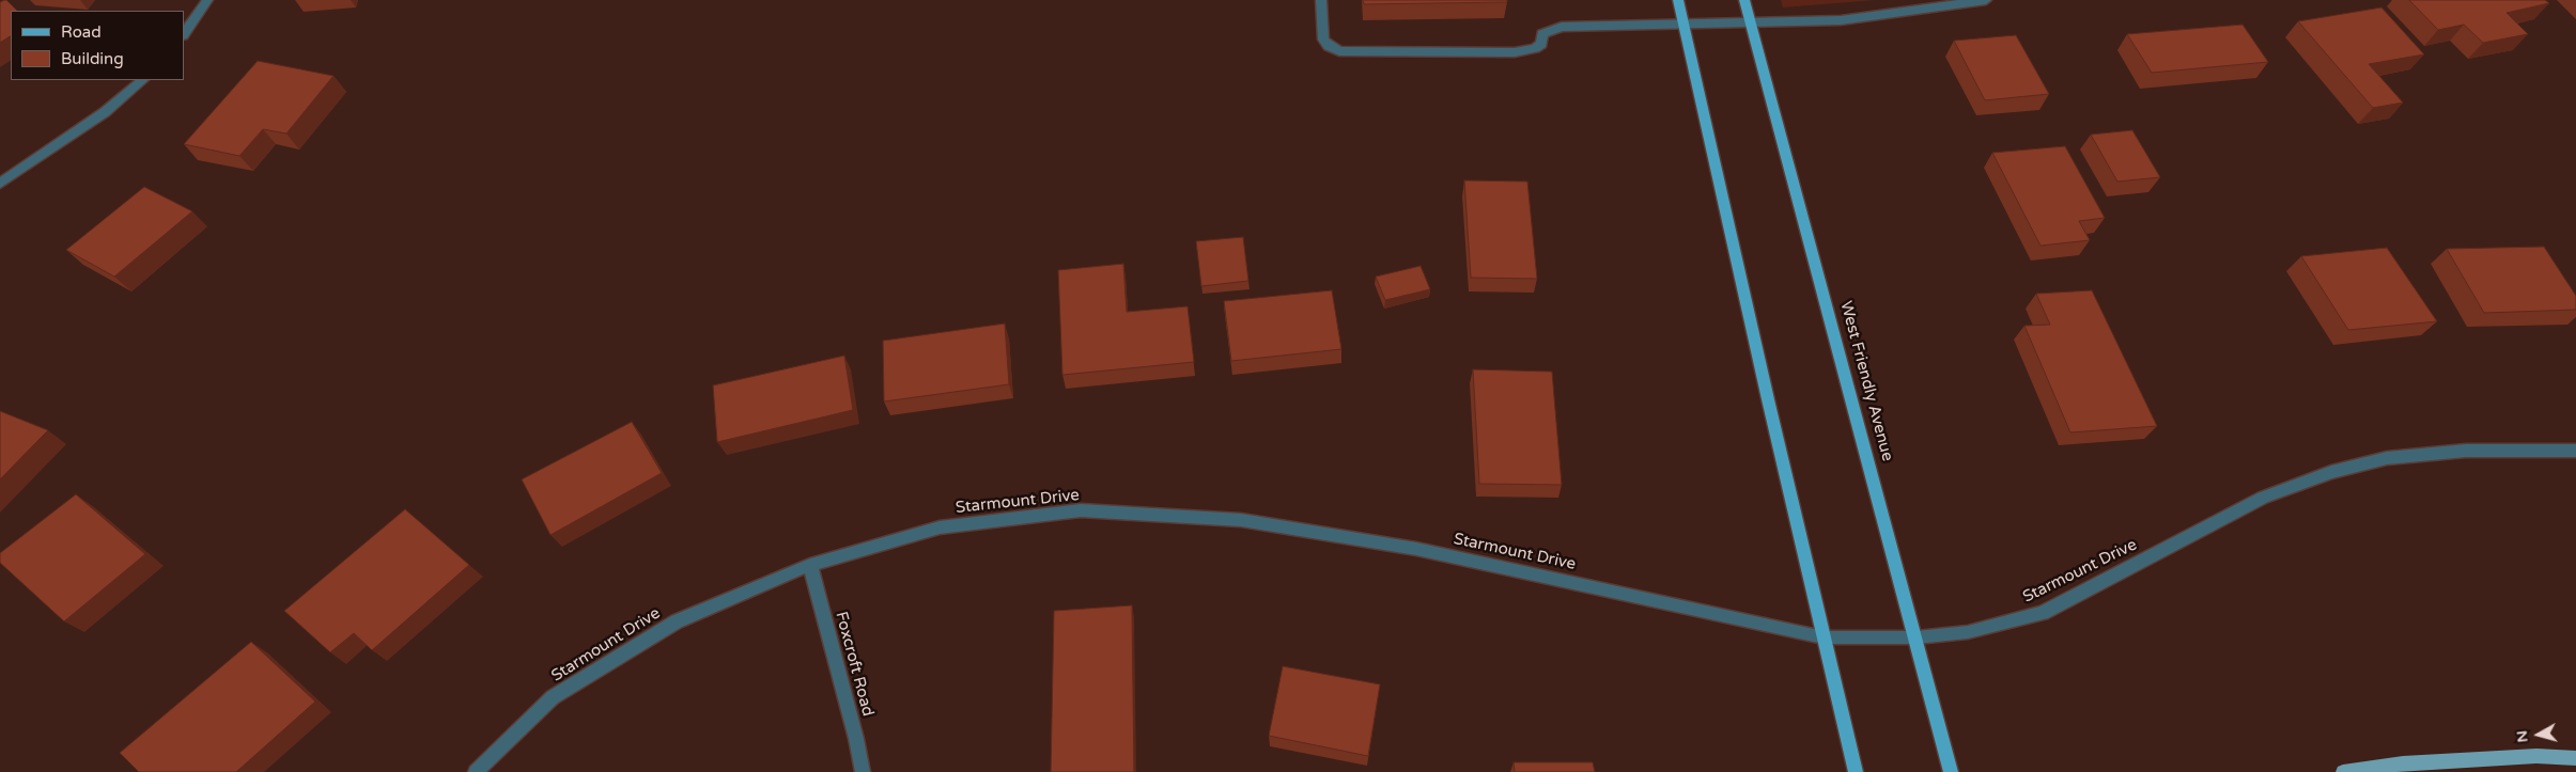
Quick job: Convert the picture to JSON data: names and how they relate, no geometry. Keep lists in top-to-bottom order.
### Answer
{
  "streets": {
    "main road": ["West Friendly Avenue"],
    "street": ["Starmount Drive", "Foxcroft Road"]
  },
  "crossings": [
    ["West Friendly Avenue", "Starmount Drive"],
    ["Starmount Drive", "Foxcroft Road"]
  ],
  "legend": ["Road", "Building"],
  "north": "left"
}
